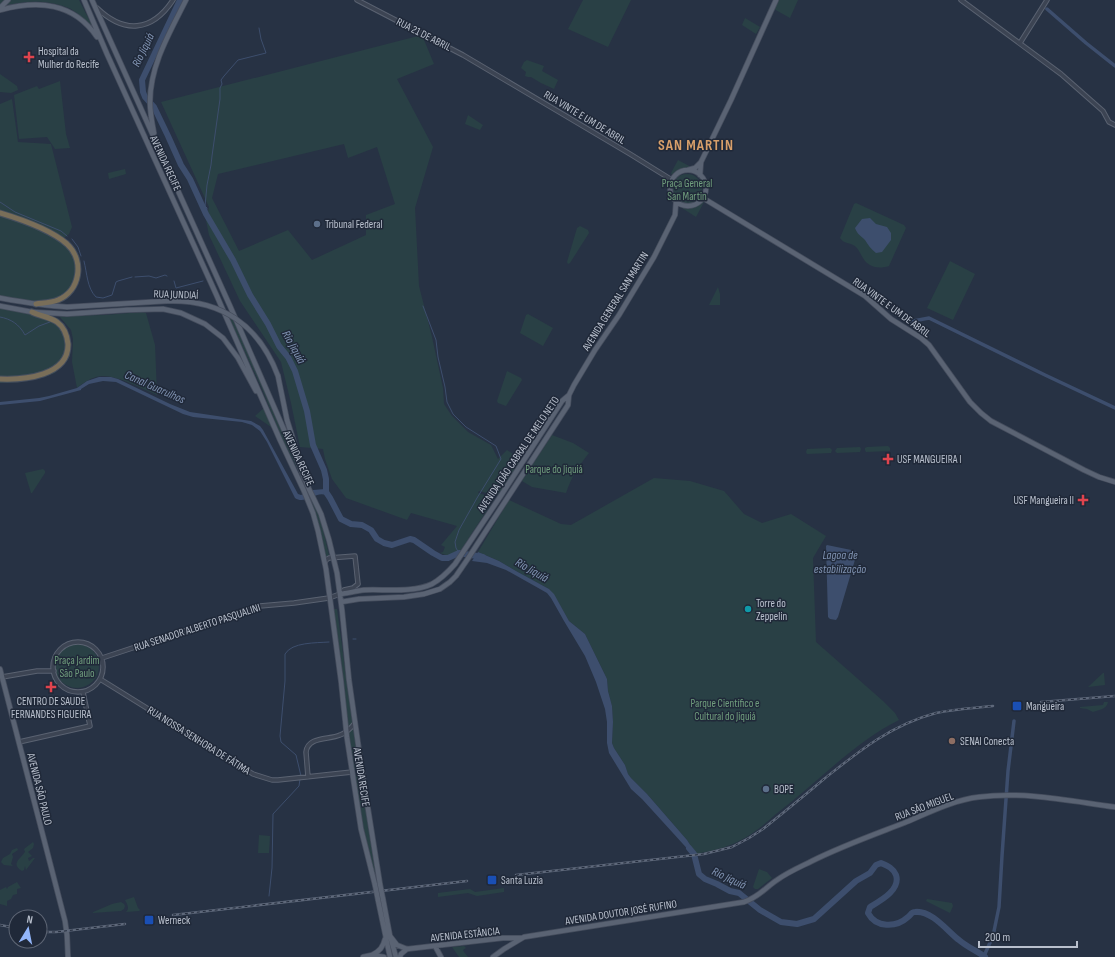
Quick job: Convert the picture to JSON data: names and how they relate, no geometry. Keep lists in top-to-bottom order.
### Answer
{
  "streets": {
    "main road": [
      "RUA VINTE E UM DE ABRIL",
      "AVENIDA RECIFE",
      "RUA JUNDIAÍ",
      "AVENIDA GENERAL SAN MARTIN",
      "AVENIDA JOÃO CABRAL DE MELO NETO",
      "AVENIDA SÃO PAULO",
      "RUA SÃO MIGUEL",
      "AVENIDA DOUTOR JOSÉ RUFINO",
      "AVENIDA ESTÂNCIA"
    ],
    "street": ["RUA 21 DE ABRIL", "RUA SENADOR ALBERTO PASQUALINI", "RUA NOSSA SENHORA DE FÁTIMA"]
  },
  "crossings": [
    ["RUA 21 DE ABRIL", "RUA VINTE E UM DE ABRIL"],
    ["RUA VINTE E UM DE ABRIL", "AVENIDA GENERAL SAN MARTIN"],
    ["AVENIDA RECIFE", "RUA JUNDIAÍ"],
    ["AVENIDA RECIFE", "AVENIDA JOÃO CABRAL DE MELO NETO"],
    ["AVENIDA RECIFE", "RUA SENADOR ALBERTO PASQUALINI"],
    ["AVENIDA RECIFE", "RUA NOSSA SENHORA DE FÁTIMA"],
    ["AVENIDA GENERAL SAN MARTIN", "AVENIDA JOÃO CABRAL DE MELO NETO"],
    ["AVENIDA JOÃO CABRAL DE MELO NETO", "RUA SENADOR ALBERTO PASQUALINI"],
    ["RUA SENADOR ALBERTO PASQUALINI", "RUA NOSSA SENHORA DE FÁTIMA"],
    ["RUA SÃO MIGUEL", "AVENIDA DOUTOR JOSÉ RUFINO"],
    ["AVENIDA DOUTOR JOSÉ RUFINO", "AVENIDA ESTÂNCIA"]
  ],
  "districts": ["SAN MARTIN"],
  "water": ["Rio Jiquiá", "Canal Guarulhos", "Lagoa de estabilização"],
  "parks": [
    "Praça General San Martin",
    "Parque do Jiquiá",
    "Praça Jardim São Paulo",
    "Parque Científico e Cultural do Jiquiá"
  ],
  "places": {
    "health": [
      "Hospital da Mulher do Recife",
      "USF MANGUEIRA I",
      "USF Mangueira II",
      "CENTRO DE SAUDE FERNANDES FIGUEIRA"
    ],
    "other": [
      "Tribunal Federal",
      "Torre do Zeppelin",
      "SENAI Conecta",
      "BOPE"
    ],
    "transit": ["Mangueira", "Santa Luzia", "Werneck"]
  },
  "scale_bar": "200 m",
  "north": "top"
}
